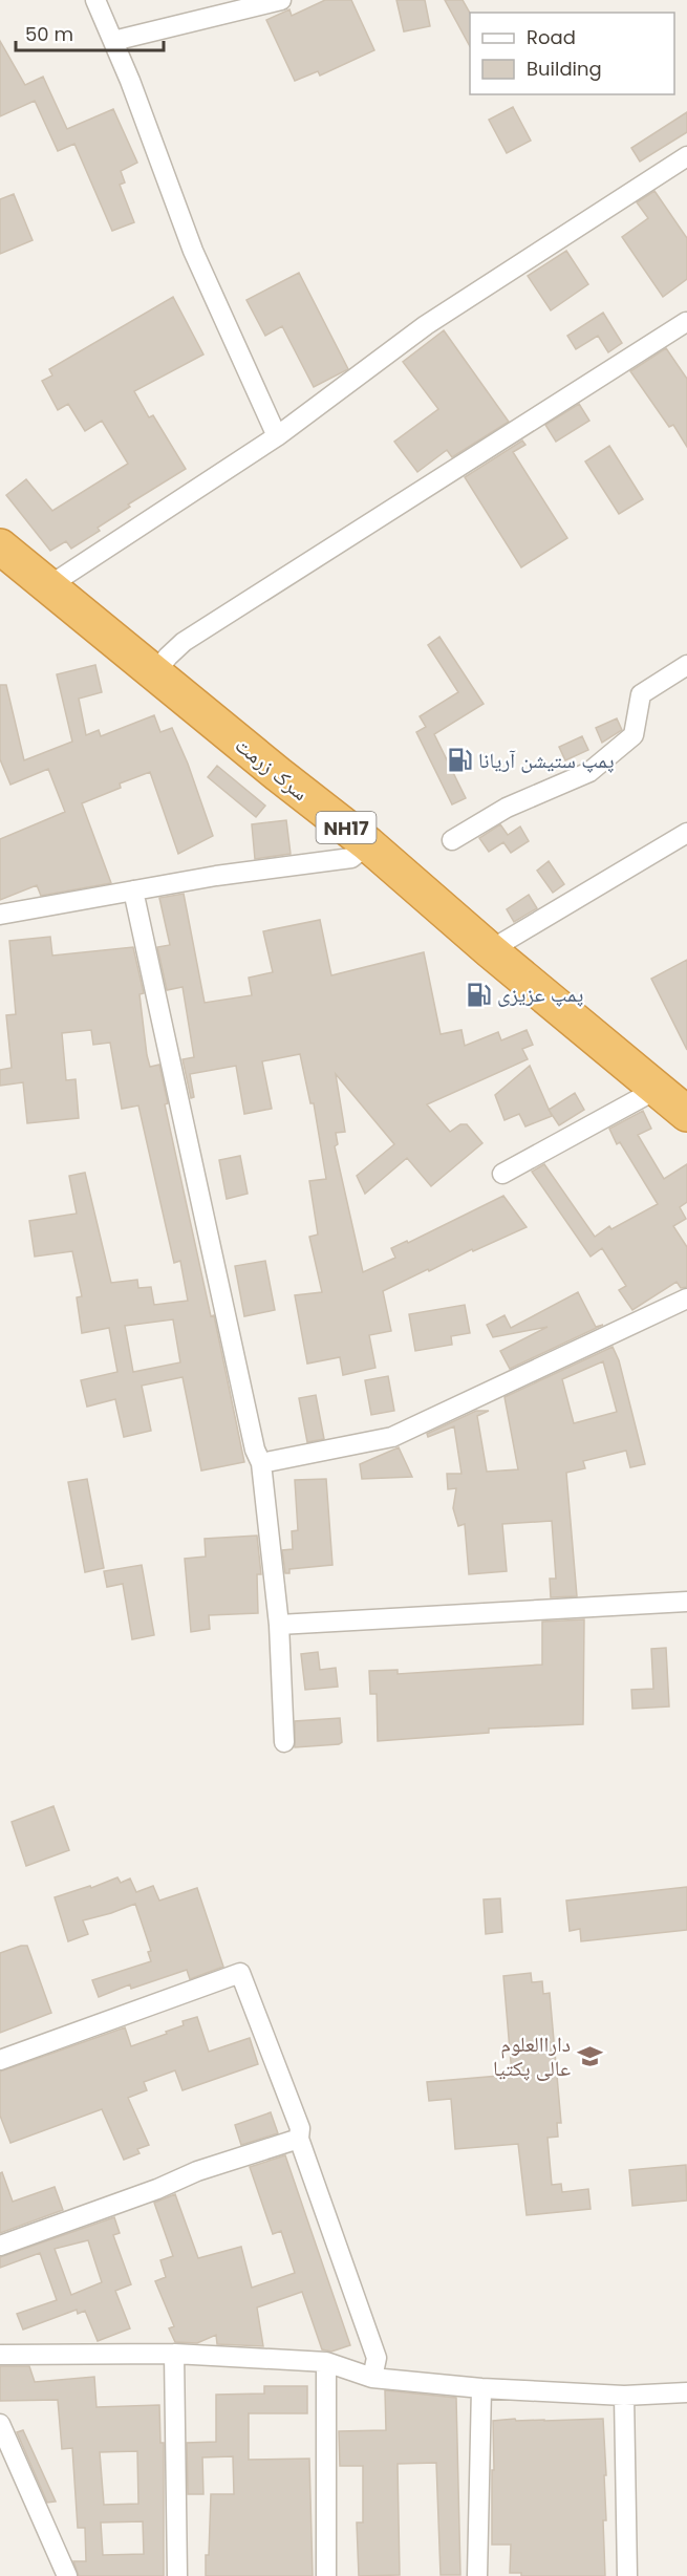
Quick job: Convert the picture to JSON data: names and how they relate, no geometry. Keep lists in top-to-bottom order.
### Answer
{
  "streets": {
    "highway": ["سرک زرمت", "NH17"]
  },
  "places": {
    "fuel station": ["پمپ ستیشن آریانا", "پمپ عزیزی"],
    "school or university": ["داراالعلوم عالی پکتیا"]
  },
  "legend": ["Road", "Building"],
  "scale_bar": "50 m"
}
